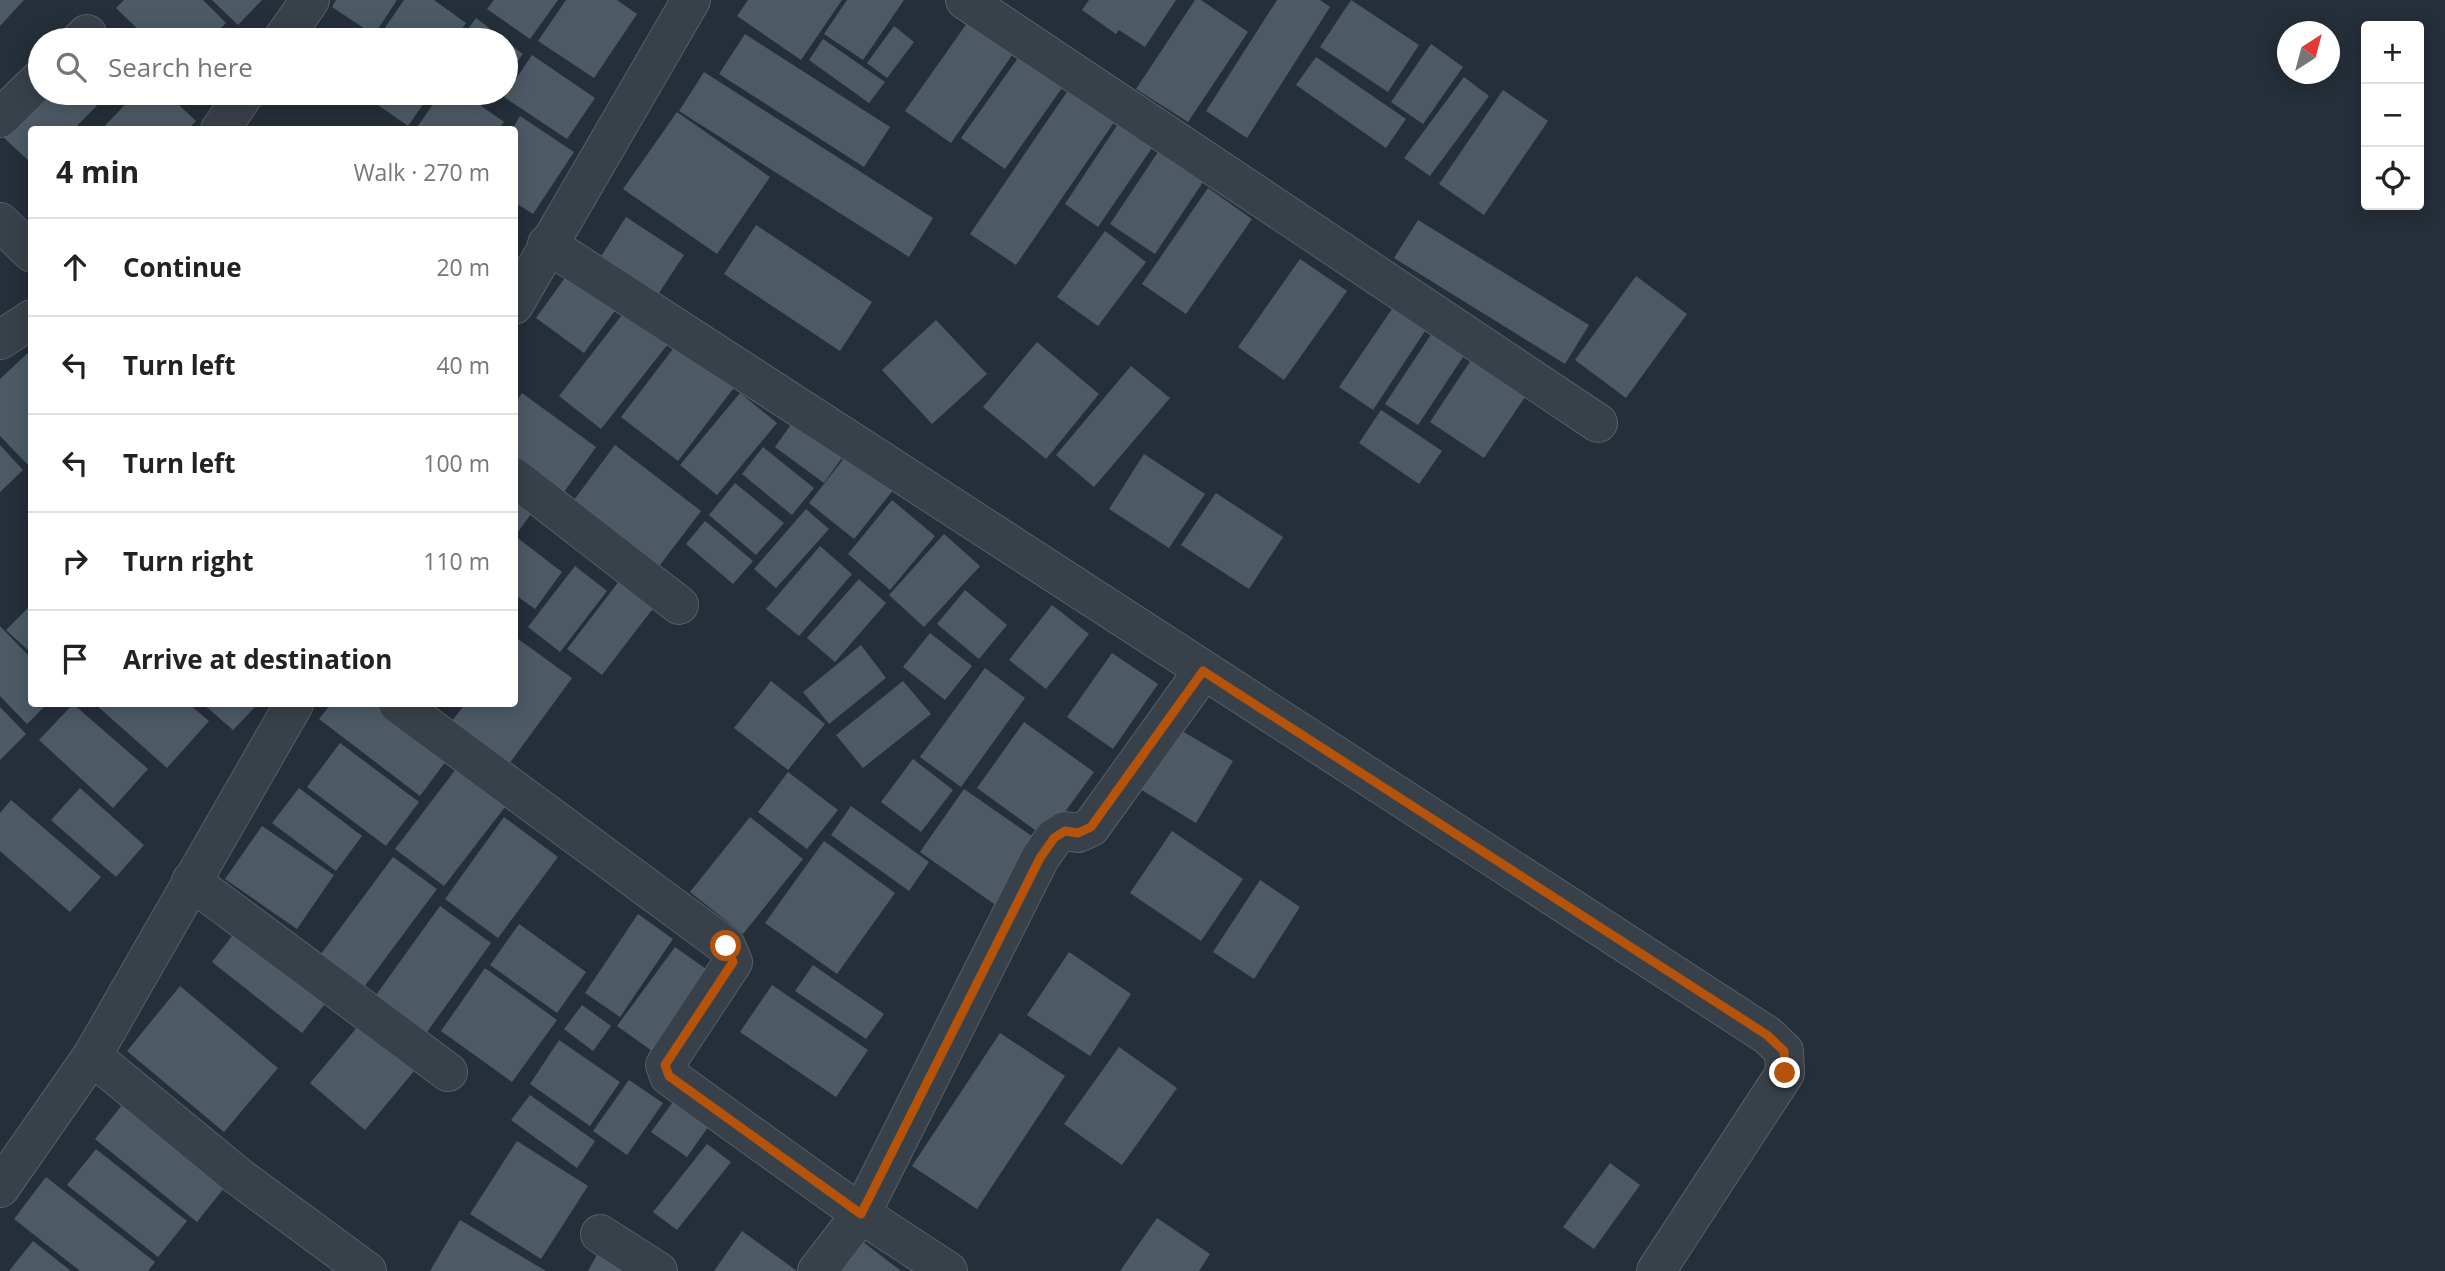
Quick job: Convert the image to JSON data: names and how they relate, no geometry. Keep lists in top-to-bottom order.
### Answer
{
  "north": "top right",
  "page": {
    "map_buttons": ["+", "−"],
    "search": "Search here",
    "heading": ["4 min", "Walk · 270 m"],
    "list": [
      ["Continue", "20 m"],
      ["Turn left", "40 m"],
      ["Turn left", "100 m"],
      ["Turn right", "110 m"],
      "Arrive at destination"
    ]
  }
}
